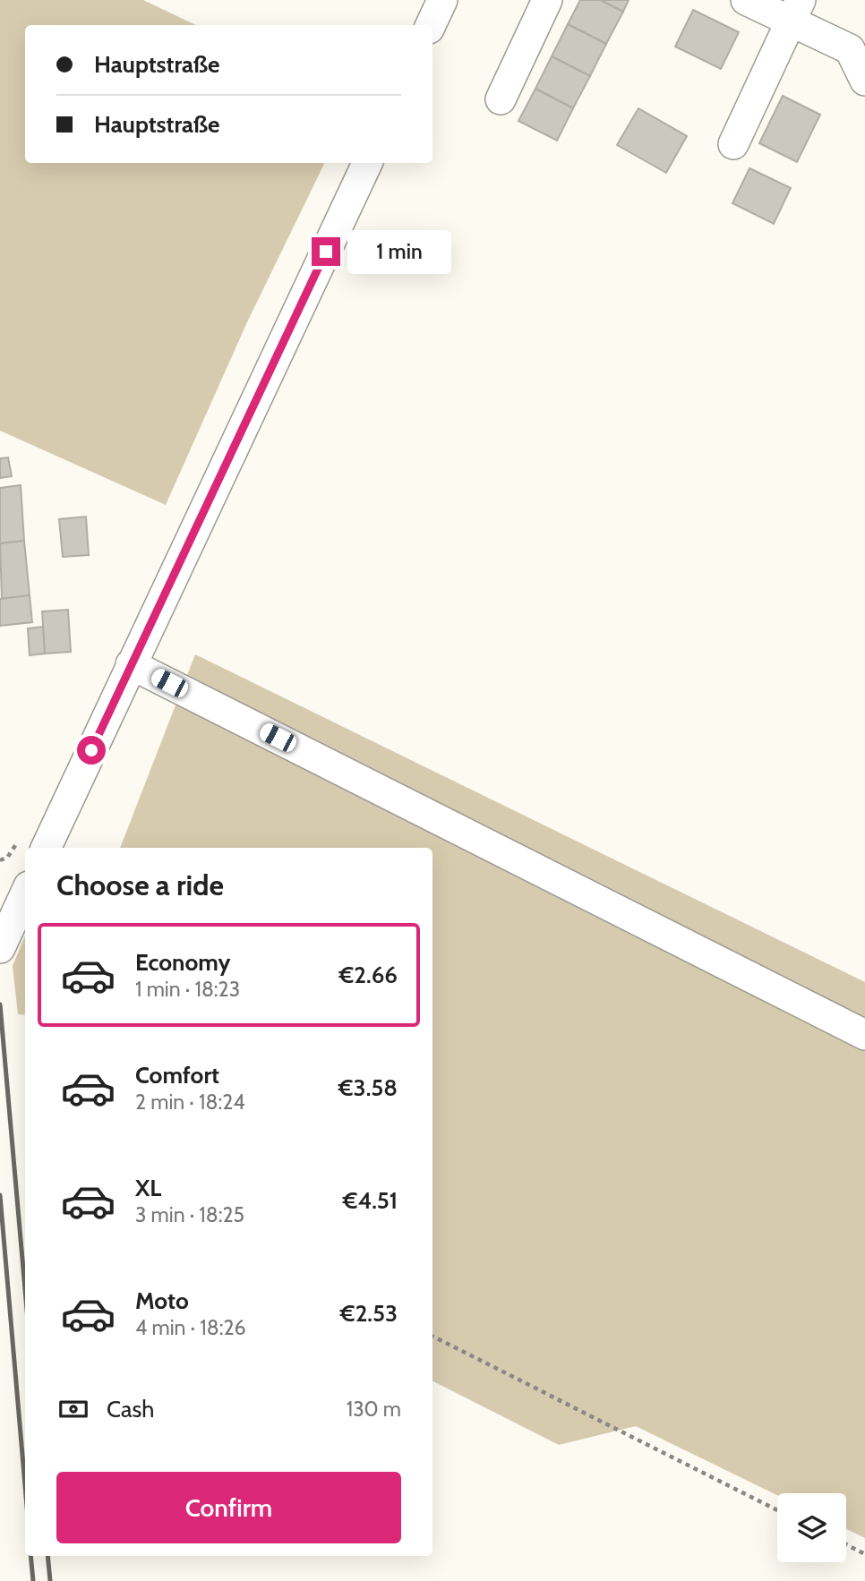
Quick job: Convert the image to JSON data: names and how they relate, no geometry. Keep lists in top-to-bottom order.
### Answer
{
  "page": {
    "banner": ["Hauptstraße", "Hauptstraße"],
    "bubble": "1 min",
    "heading": "Choose a ride",
    "list": [
      {
        "name": "Economy",
        "note": "1 min · 18:23",
        "value": "€2.66"
      },
      {
        "name": "Comfort",
        "note": "2 min · 18:24",
        "value": "€3.58"
      },
      {
        "name": "XL",
        "note": "3 min · 18:25",
        "value": "€4.51"
      },
      {
        "name": "Moto",
        "note": "4 min · 18:26",
        "value": "€2.53"
      }
    ],
    "pay": ["Cash", "130 m"],
    "buttons": "Confirm"
  }
}
